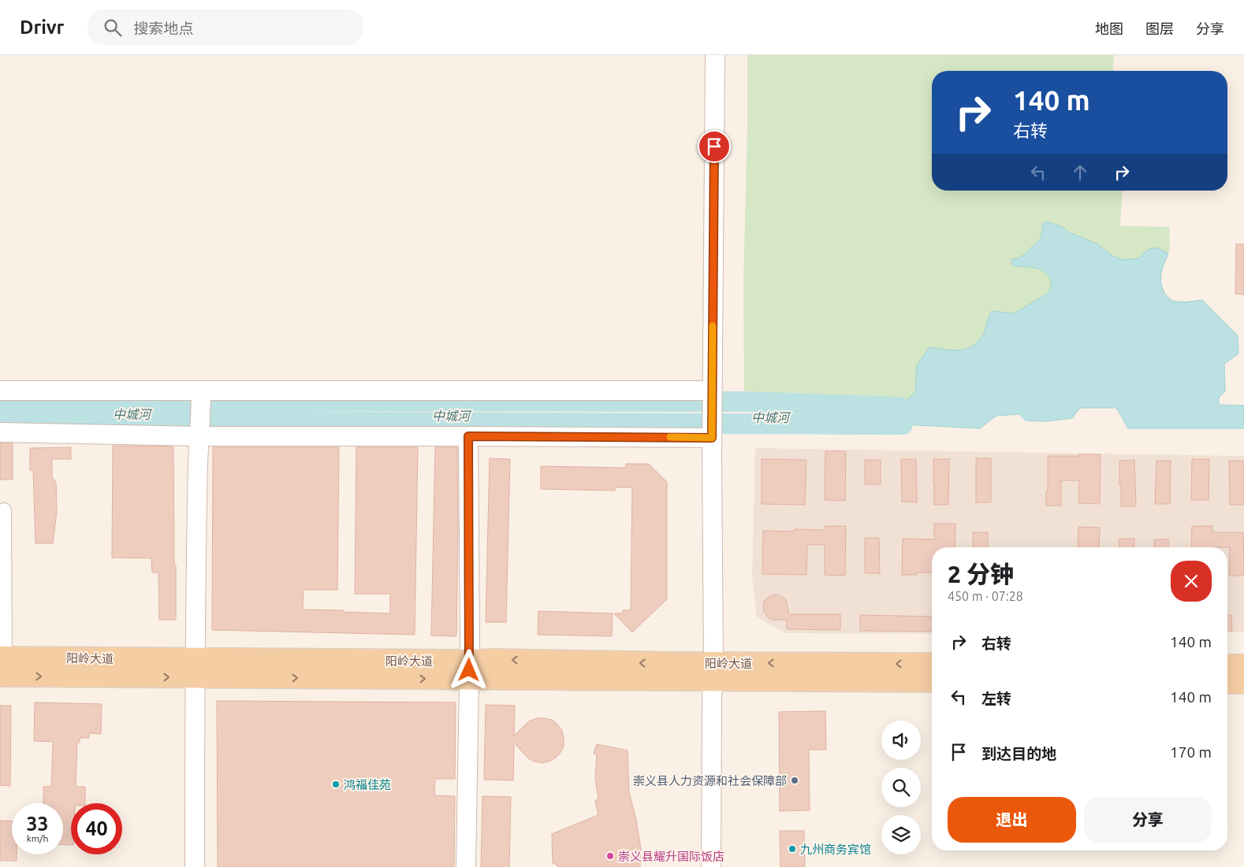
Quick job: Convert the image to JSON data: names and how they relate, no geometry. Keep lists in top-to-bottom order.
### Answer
{
  "streets": {
    "main road": ["阳岭大道"]
  },
  "water": ["中城河"],
  "places": [
    "崇义县人力资源和社会保障部",
    "鸿福佳苑",
    "九州商务宾馆",
    "崇义县耀升国际饭店"
  ],
  "page": {
    "header": "Drivr",
    "search": "搜索地点",
    "nav": ["地图", "图层", "分享"],
    "turn": ["140 m", "右转"],
    "heading": ["2 分钟", "450 m · 07:28"],
    "list": [
      {
        "name": "右转",
        "value": "140 m"
      },
      {
        "name": "左转",
        "value": "140 m"
      },
      {
        "name": "到达目的地",
        "value": "170 m"
      }
    ],
    "buttons": ["退出", "分享"],
    "speed": "33 km/h",
    "limit": "40"
  }
}
